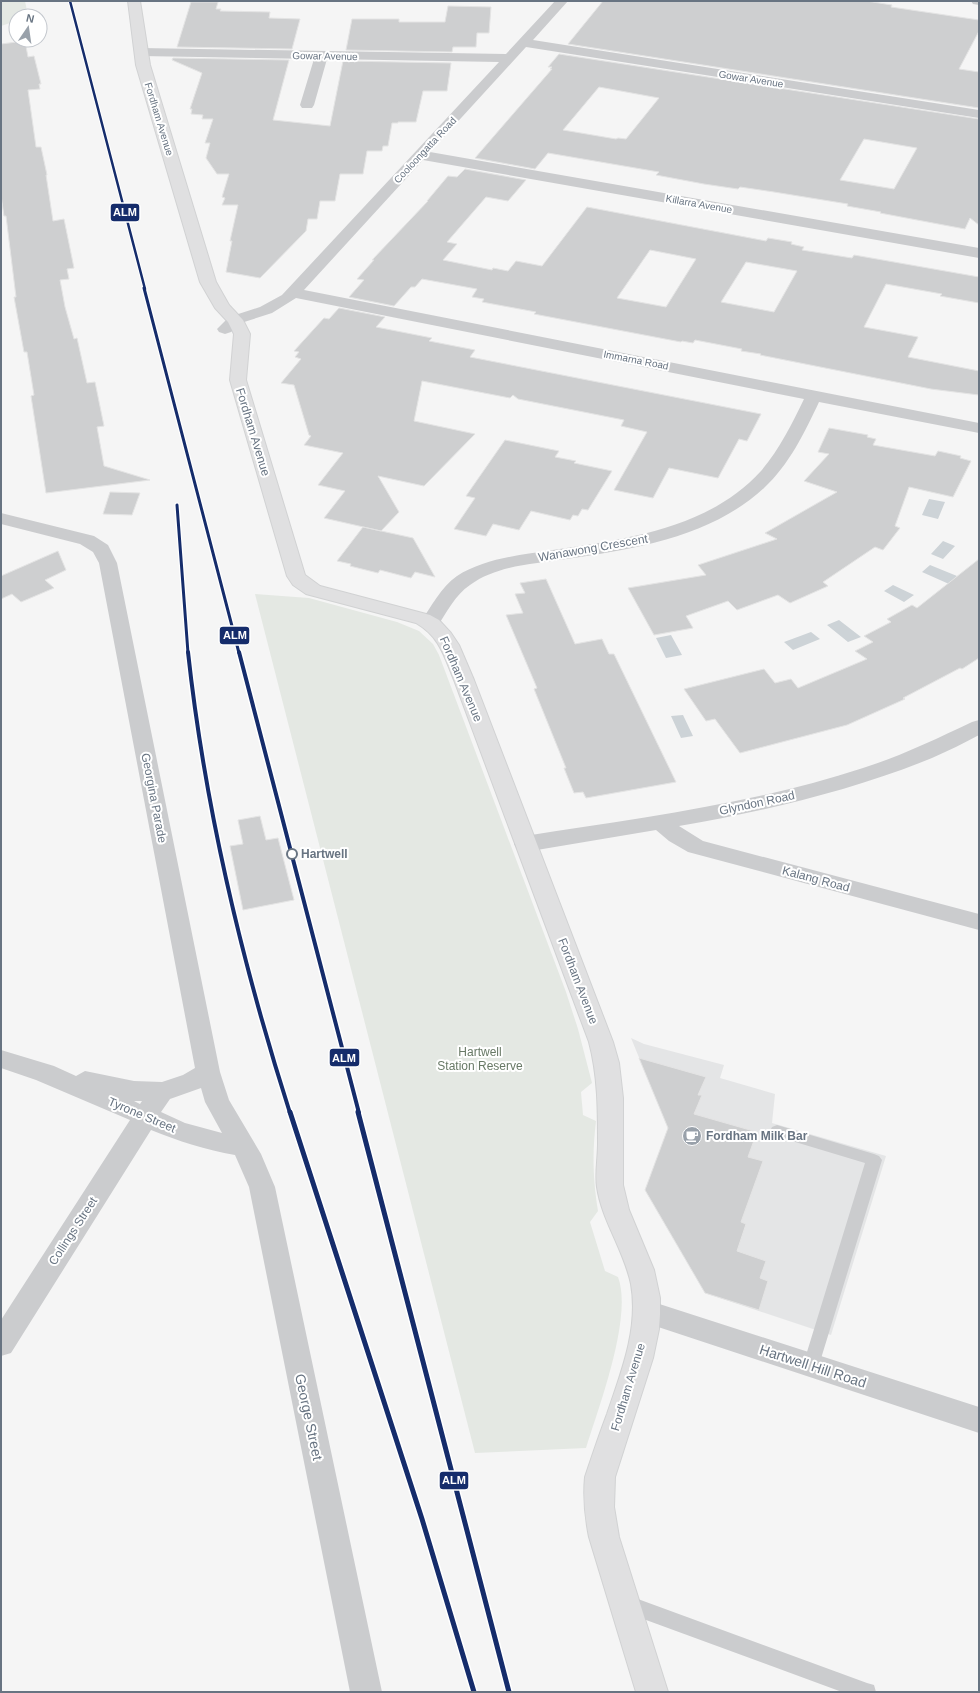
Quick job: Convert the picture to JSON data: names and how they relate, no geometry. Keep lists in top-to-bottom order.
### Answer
{
  "streets": {
    "street": [
      "Gowar Avenue",
      "Fordham Avenue",
      "Cooloongatta Road",
      "Killarra Avenue",
      "Immarna Road",
      "Wanawong Crescent",
      "Georgina Parade",
      "Glyndon Road",
      "Kalang Road",
      "Tyrone Street",
      "Collings Street",
      "Hartwell Hill Road",
      "George Street"
    ]
  },
  "crossings": [
    ["Gowar Avenue", "Fordham Avenue"],
    ["Gowar Avenue", "Cooloongatta Road"],
    ["Fordham Avenue", "Cooloongatta Road"],
    ["Fordham Avenue", "Wanawong Crescent"],
    ["Fordham Avenue", "Glyndon Road"],
    ["Fordham Avenue", "Hartwell Hill Road"],
    ["Cooloongatta Road", "Killarra Avenue"],
    ["Cooloongatta Road", "Immarna Road"],
    ["Immarna Road", "Wanawong Crescent"],
    ["Georgina Parade", "Tyrone Street"],
    ["Georgina Parade", "George Street"],
    ["Glyndon Road", "Kalang Road"],
    ["Tyrone Street", "Collings Street"],
    ["Tyrone Street", "George Street"]
  ],
  "parks": ["Hartwell Station Reserve"],
  "places": {
    "other": ["Hartwell"],
    "cafe": ["Fordham Milk Bar"]
  },
  "lines": ["transit line ALM"],
  "north": "top"
}
